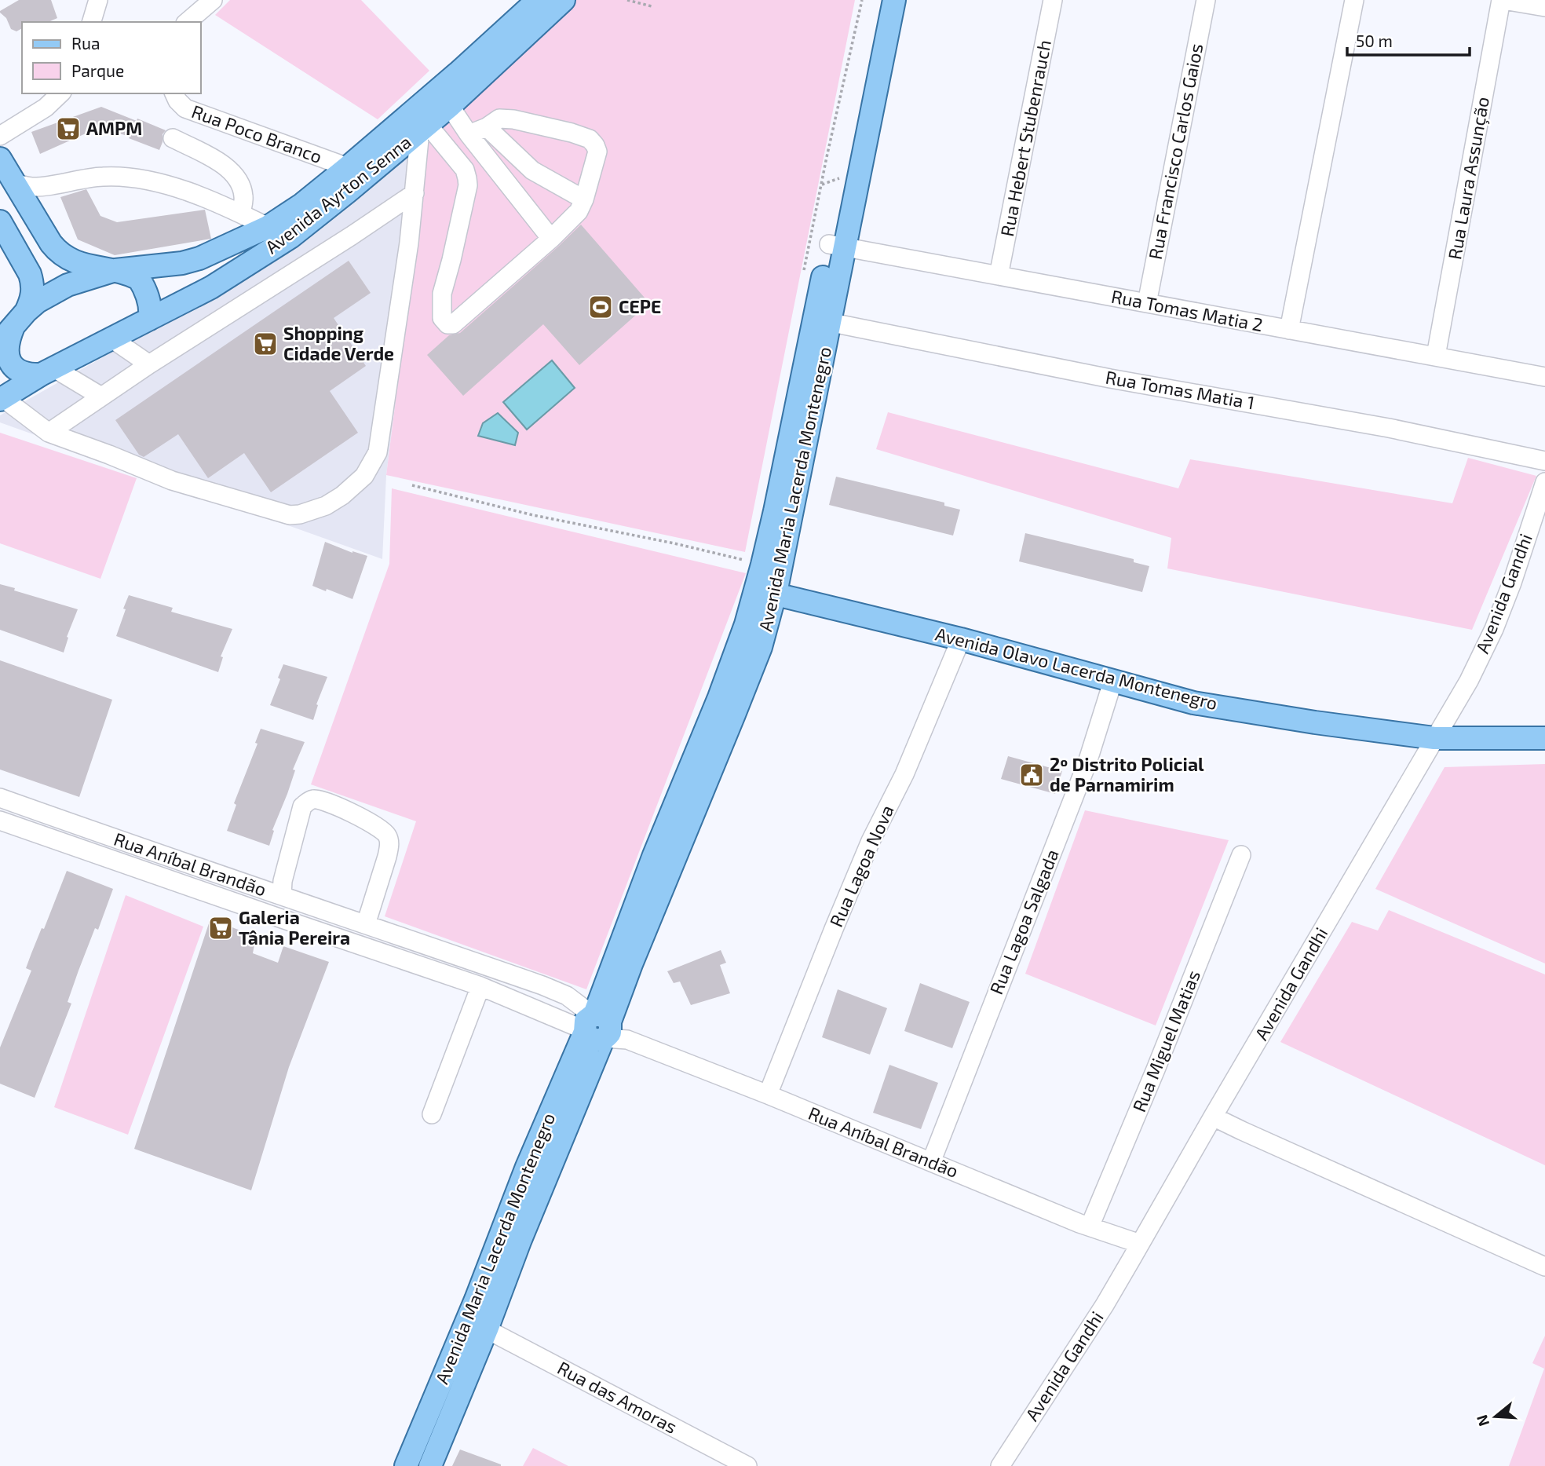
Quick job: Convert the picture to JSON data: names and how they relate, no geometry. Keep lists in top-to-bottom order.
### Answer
{
  "streets": {
    "main road": ["Avenida Ayrton Senna", "Avenida Maria Lacerda Montenegro", "Avenida Olavo Lacerda Montenegro"],
    "street": [
      "Rua Poco Branco",
      "Rua Hebert Stubenrauch",
      "Rua Francisco Carlos Gaios",
      "Rua Laura Assunção",
      "Rua Tomas Matia 2",
      "Rua Tomas Matia 1",
      "Avenida Gandhi",
      "Rua Aníbal Brandão",
      "Rua Lagoa Nova",
      "Rua Lagoa Salgada",
      "Rua Miguel Matias",
      "Rua das Amoras"
    ]
  },
  "crossings": [
    ["Rua Poco Branco", "Avenida Ayrton Senna"],
    ["Rua Hebert Stubenrauch", "Rua Tomas Matia 2"],
    ["Rua Francisco Carlos Gaios", "Rua Tomas Matia 2"],
    ["Rua Laura Assunção", "Rua Tomas Matia 2"],
    ["Rua Tomas Matia 2", "Avenida Maria Lacerda Montenegro"],
    ["Rua Tomas Matia 1", "Avenida Maria Lacerda Montenegro"],
    ["Avenida Maria Lacerda Montenegro", "Avenida Olavo Lacerda Montenegro"],
    ["Avenida Maria Lacerda Montenegro", "Rua Aníbal Brandão"],
    ["Avenida Maria Lacerda Montenegro", "Rua das Amoras"],
    ["Avenida Gandhi", "Avenida Olavo Lacerda Montenegro"],
    ["Avenida Gandhi", "Rua Aníbal Brandão"],
    ["Avenida Olavo Lacerda Montenegro", "Rua Lagoa Nova"],
    ["Avenida Olavo Lacerda Montenegro", "Rua Lagoa Salgada"],
    ["Rua Aníbal Brandão", "Rua Lagoa Nova"],
    ["Rua Aníbal Brandão", "Rua Lagoa Salgada"],
    ["Rua Aníbal Brandão", "Rua Miguel Matias"]
  ],
  "places": {
    "supermarket": ["AMPM", "Shopping Cidade Verde", "Galeria Tânia Pereira"],
    "sports": ["CEPE"],
    "public building": ["2º Distrito Policial de Parnamirim"]
  },
  "legend": ["Rua", "Parque"],
  "scale_bar": "50 m",
  "north": "left"
}
